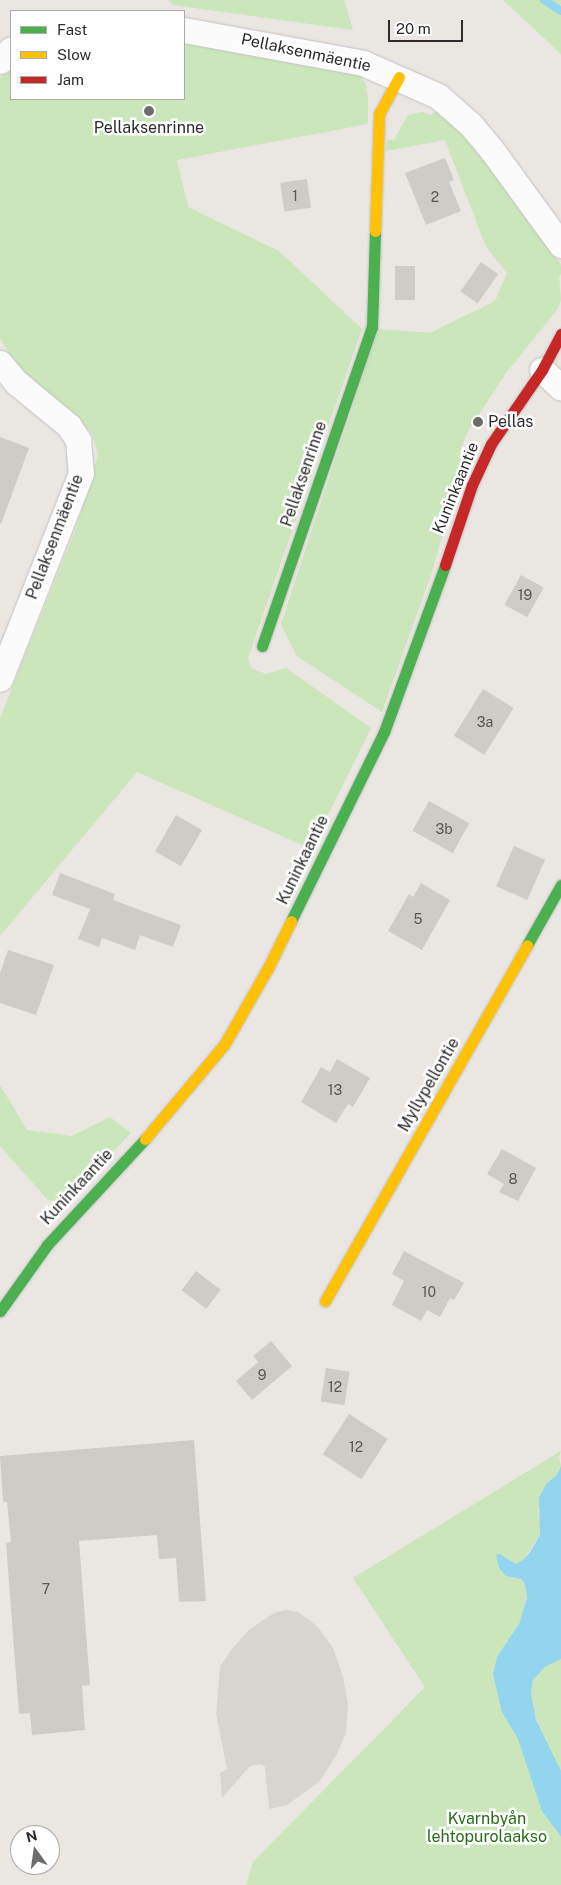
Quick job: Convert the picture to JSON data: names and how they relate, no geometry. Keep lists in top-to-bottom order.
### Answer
{
  "streets": {
    "main road": ["Pellaksenrinne", "Kuninkaantie", "Myllypellontie"],
    "street": ["Pellaksenmäentie"]
  },
  "crossings": [
    ["Pellaksenmäentie", "Pellaksenrinne"]
  ],
  "parks": ["Kvarnbyån lehtopurolaakso"],
  "places": ["Pellaksenrinne", "Pellas"],
  "house_numbers": [
    "1",
    "2",
    "19",
    "3a",
    "3b",
    "5",
    "13",
    "8",
    "10",
    "9",
    "12",
    "12",
    "7"
  ],
  "legend": ["Fast", "Slow", "Jam"],
  "scale_bar": "20 m",
  "north": "top"
}
